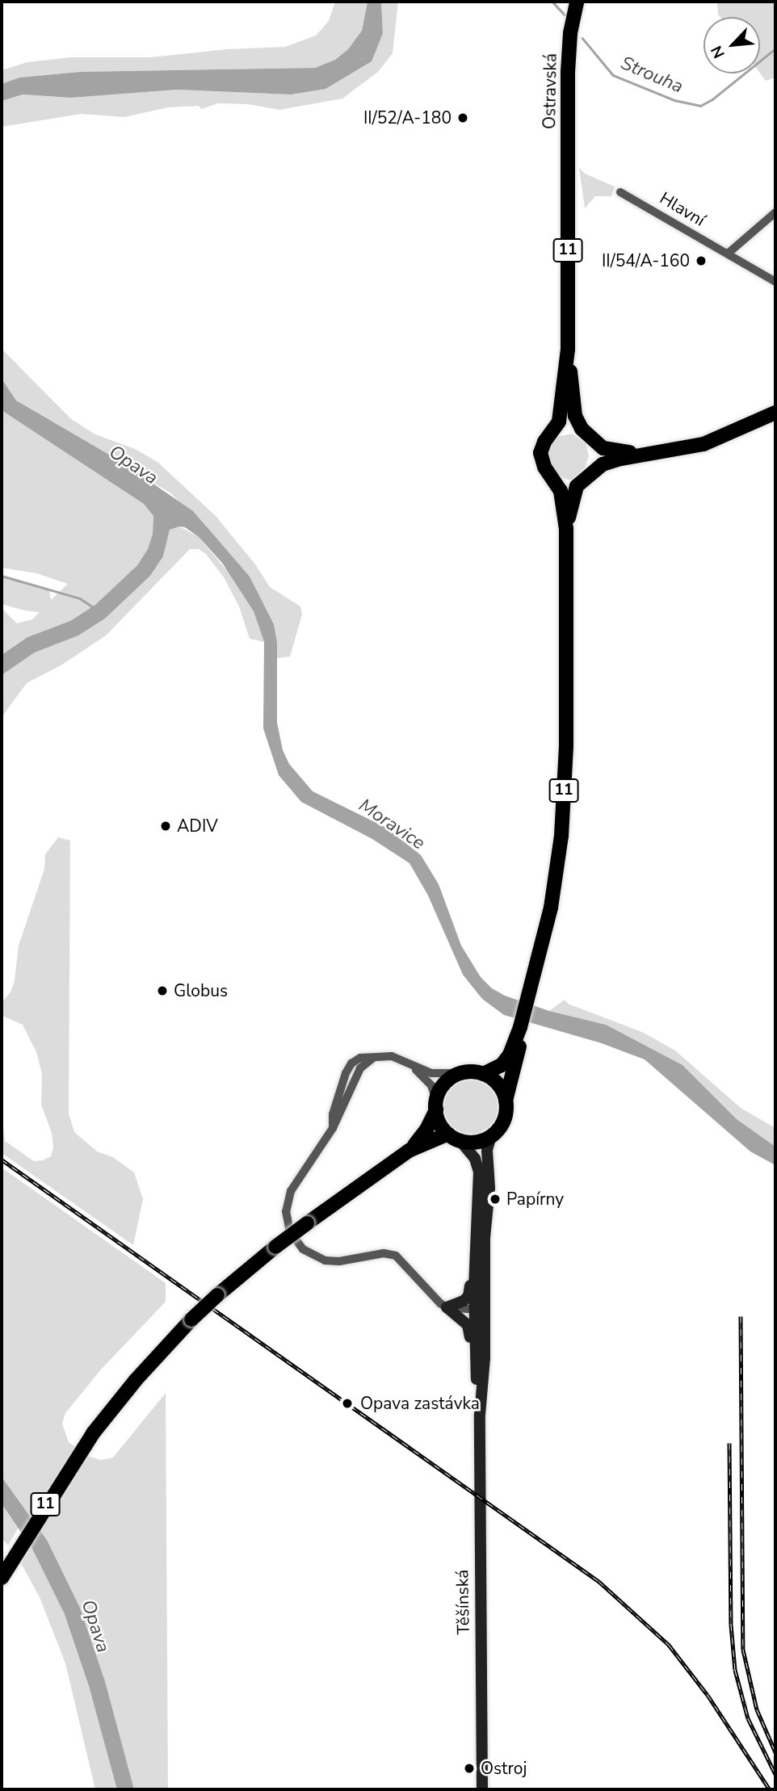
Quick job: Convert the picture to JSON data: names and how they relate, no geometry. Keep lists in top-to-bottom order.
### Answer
{
  "streets": {
    "main road": ["Ostravská", "11", "Těšínská"],
    "street": ["Hlavní"]
  },
  "crossings": [
    ["Ostravská", "11"],
    ["11", "Těšínská"]
  ],
  "water": ["Strouha", "Opava", "Moravice"],
  "places": [
    "II/52/A-180",
    "II/54/A-160",
    "ADIV",
    "Globus",
    "Papírny",
    "Opava zastávka",
    "Ostroj"
  ],
  "north": "bottom left"
}
